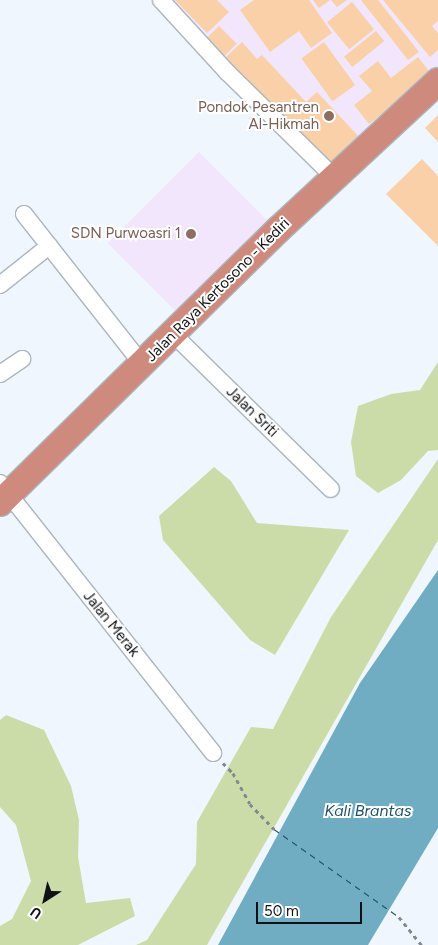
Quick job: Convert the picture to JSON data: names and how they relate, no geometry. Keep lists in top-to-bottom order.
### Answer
{
  "streets": {
    "highway": ["Jalan Raya Kertosono - Kediri"],
    "street": ["Jalan Sriti", "Jalan Merak"]
  },
  "crossings": [
    ["Jalan Raya Kertosono - Kediri", "Jalan Sriti"],
    ["Jalan Raya Kertosono - Kediri", "Jalan Merak"]
  ],
  "water": ["Kali Brantas"],
  "places": ["Pondok Pesantren Al-Hikmah", "SDN Purwoasri 1"],
  "scale_bar": "50 m",
  "north": "bottom left"
}
